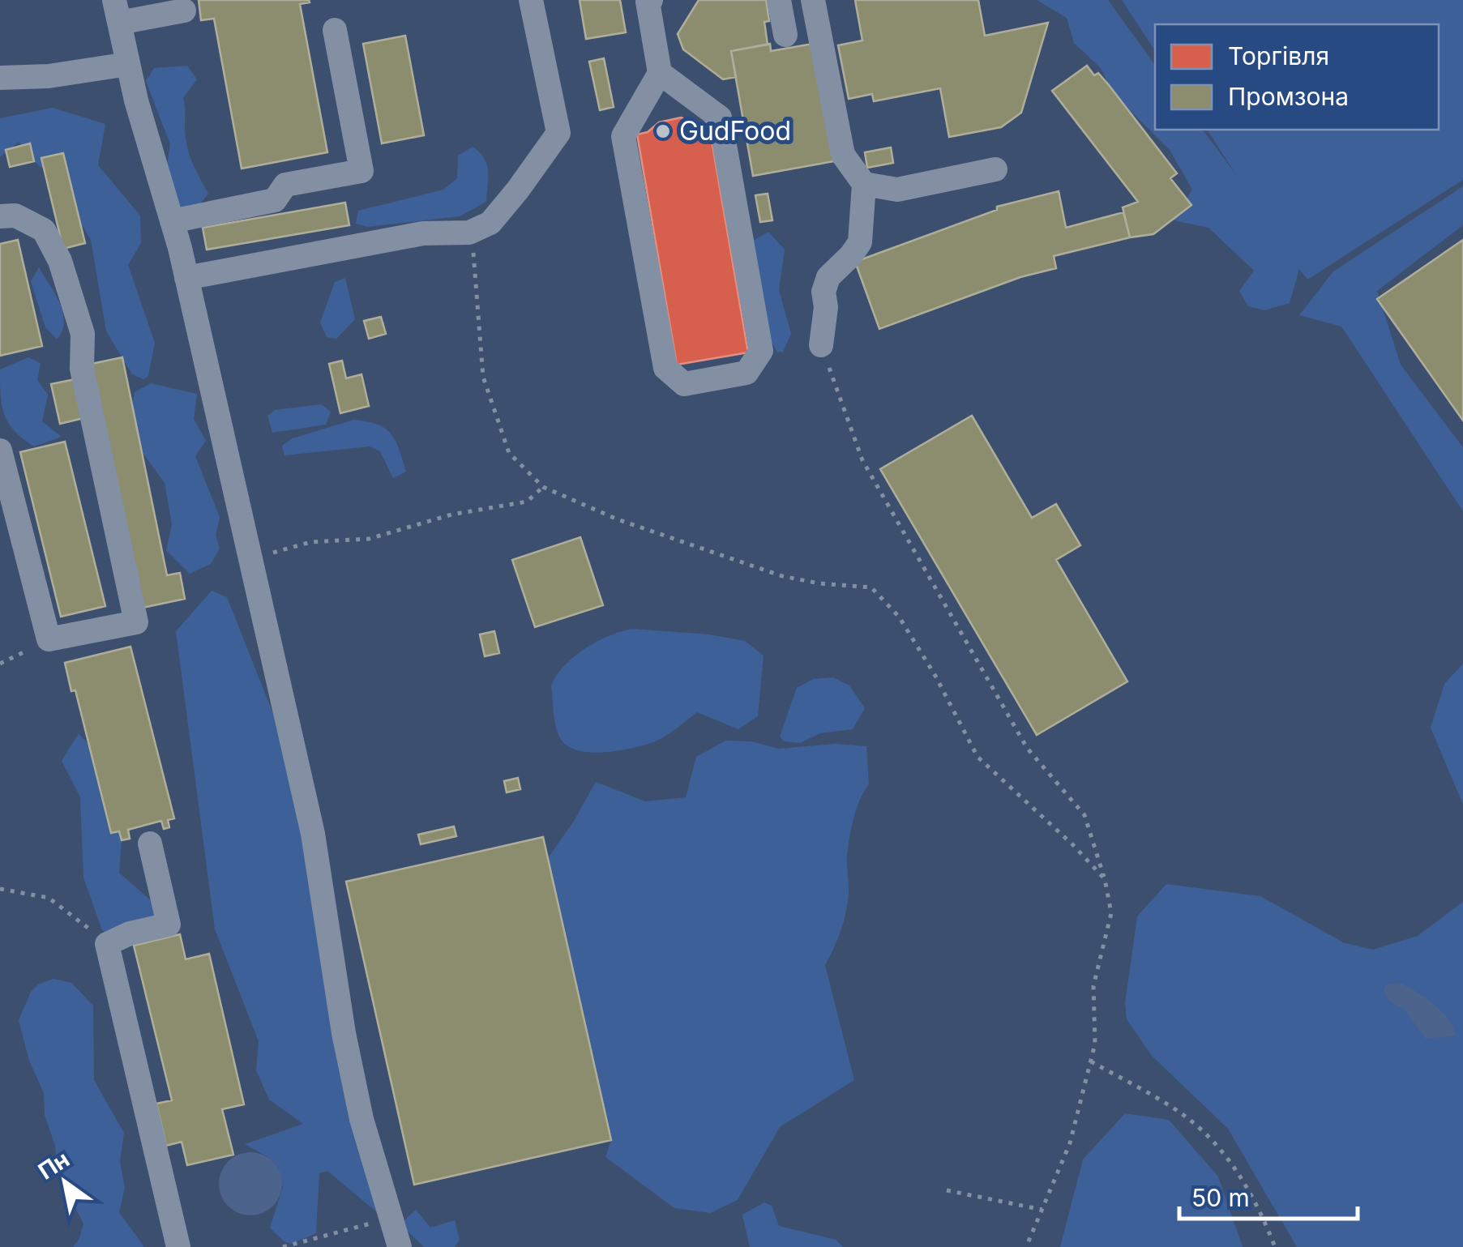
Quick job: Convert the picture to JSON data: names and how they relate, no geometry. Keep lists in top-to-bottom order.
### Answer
{
  "places": ["GudFood"],
  "legend": ["Торгівля", "Промзона"],
  "scale_bar": "50 m",
  "north": "top left"
}
